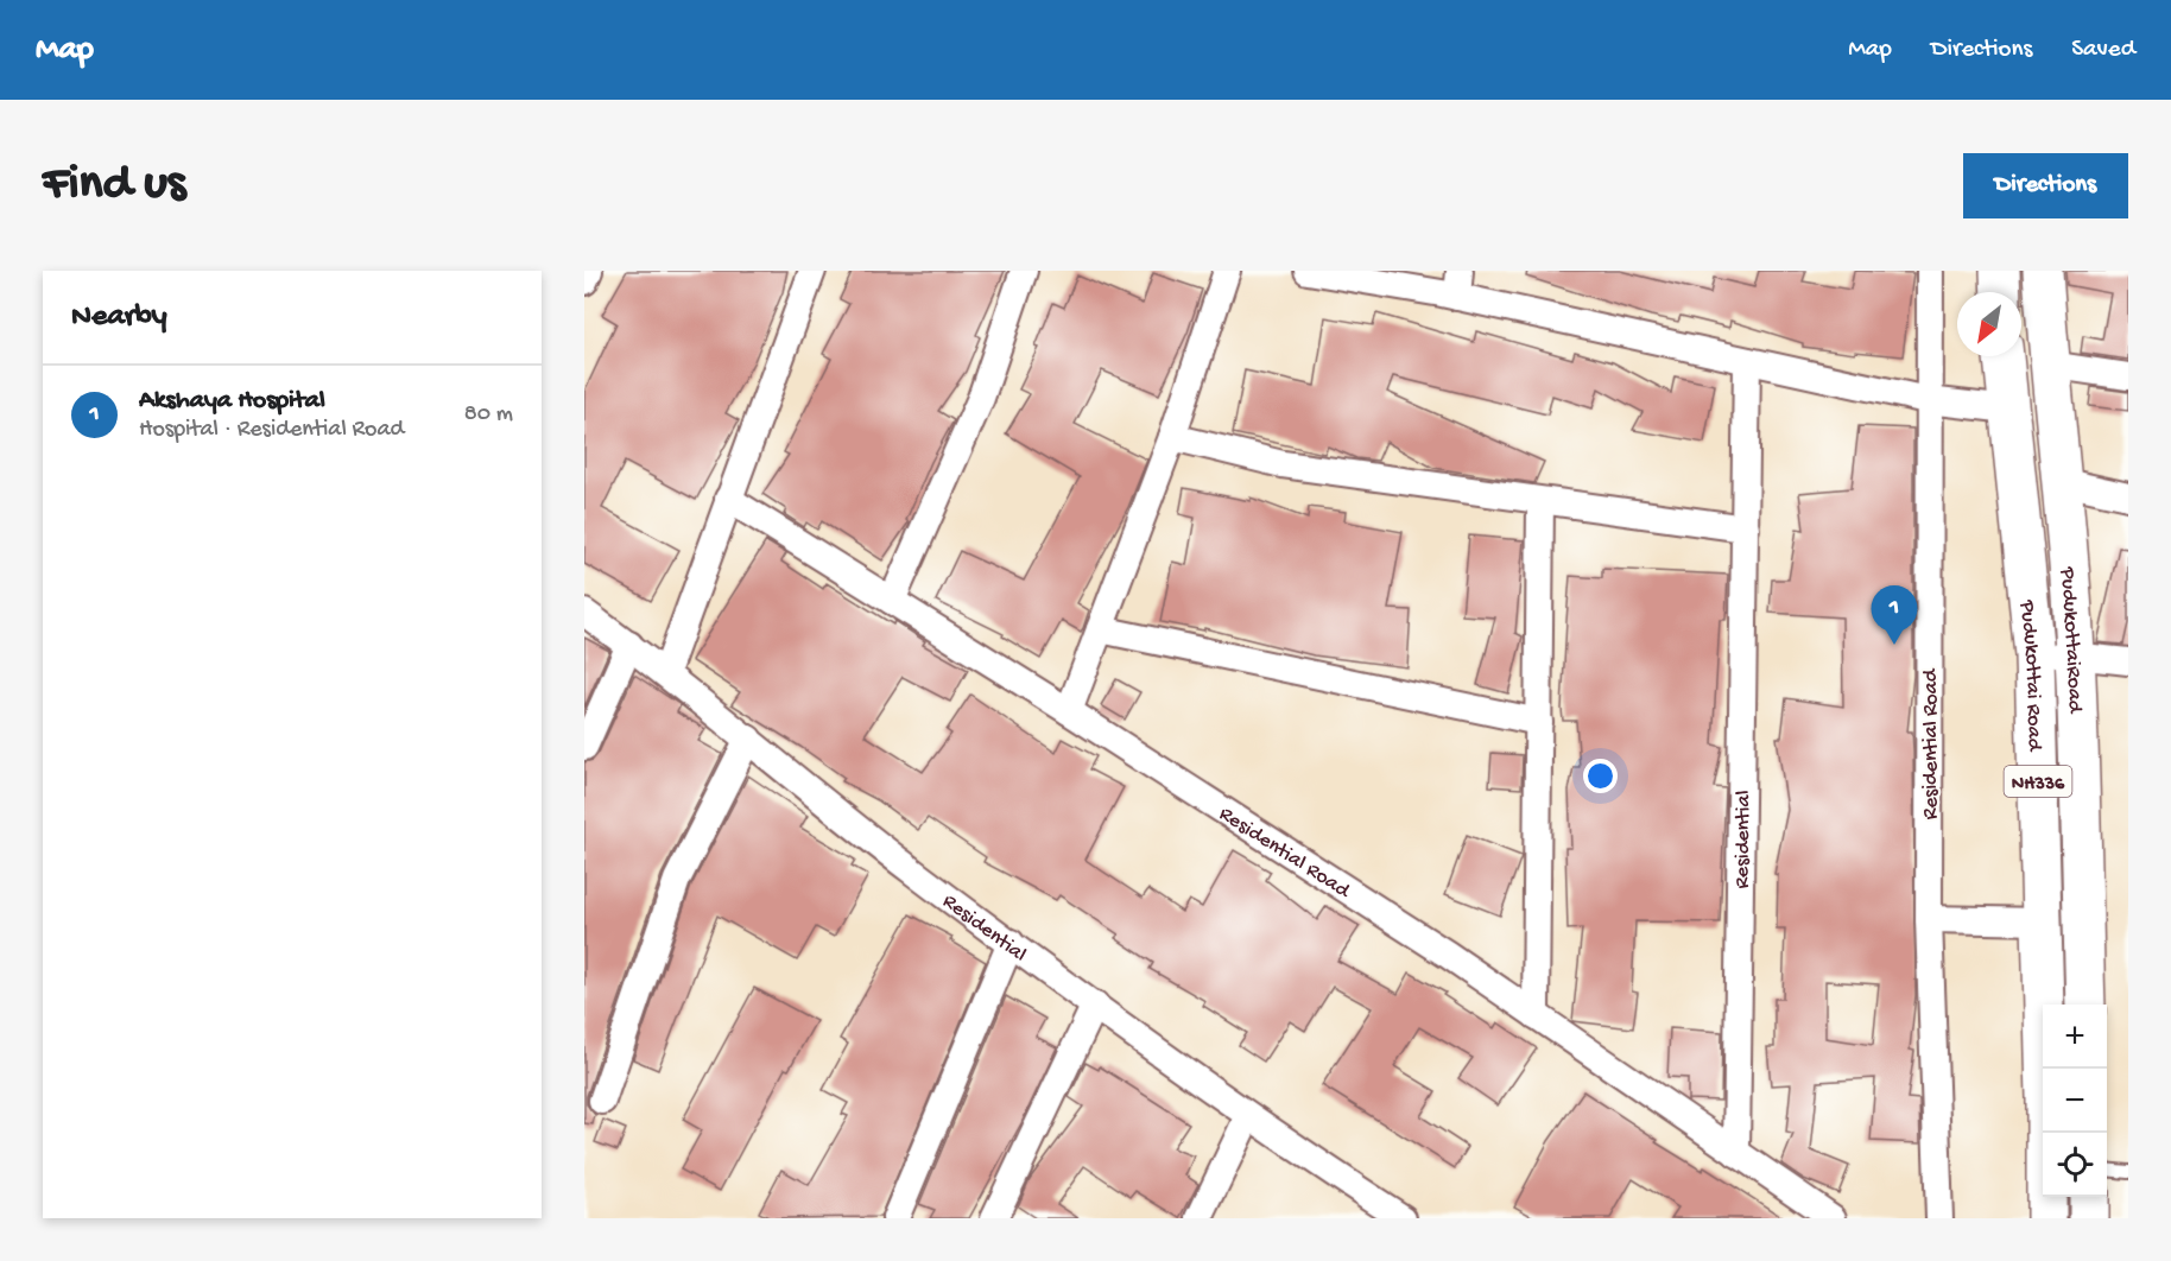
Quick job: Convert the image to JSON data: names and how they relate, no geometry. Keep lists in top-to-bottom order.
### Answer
{
  "streets": {
    "highway": ["PudukottaiRoad", "Pudukottai Road", "NH336"],
    "street": ["Residential Road", "Residential"]
  },
  "crossings": [
    ["Residential Road", "Residential"]
  ],
  "north": "bottom left",
  "page": {
    "header": "Map",
    "nav": ["Map", "Directions", "Saved"],
    "buttons": "Directions",
    "title": "Find us",
    "heading": "Nearby",
    "list": [
      {
        "mark": "1",
        "name": "Akshaya Hospital",
        "note": "Hospital · Residential Road",
        "value": "80 m"
      }
    ],
    "pins": "1",
    "map_buttons": ["+", "−"]
  }
}
